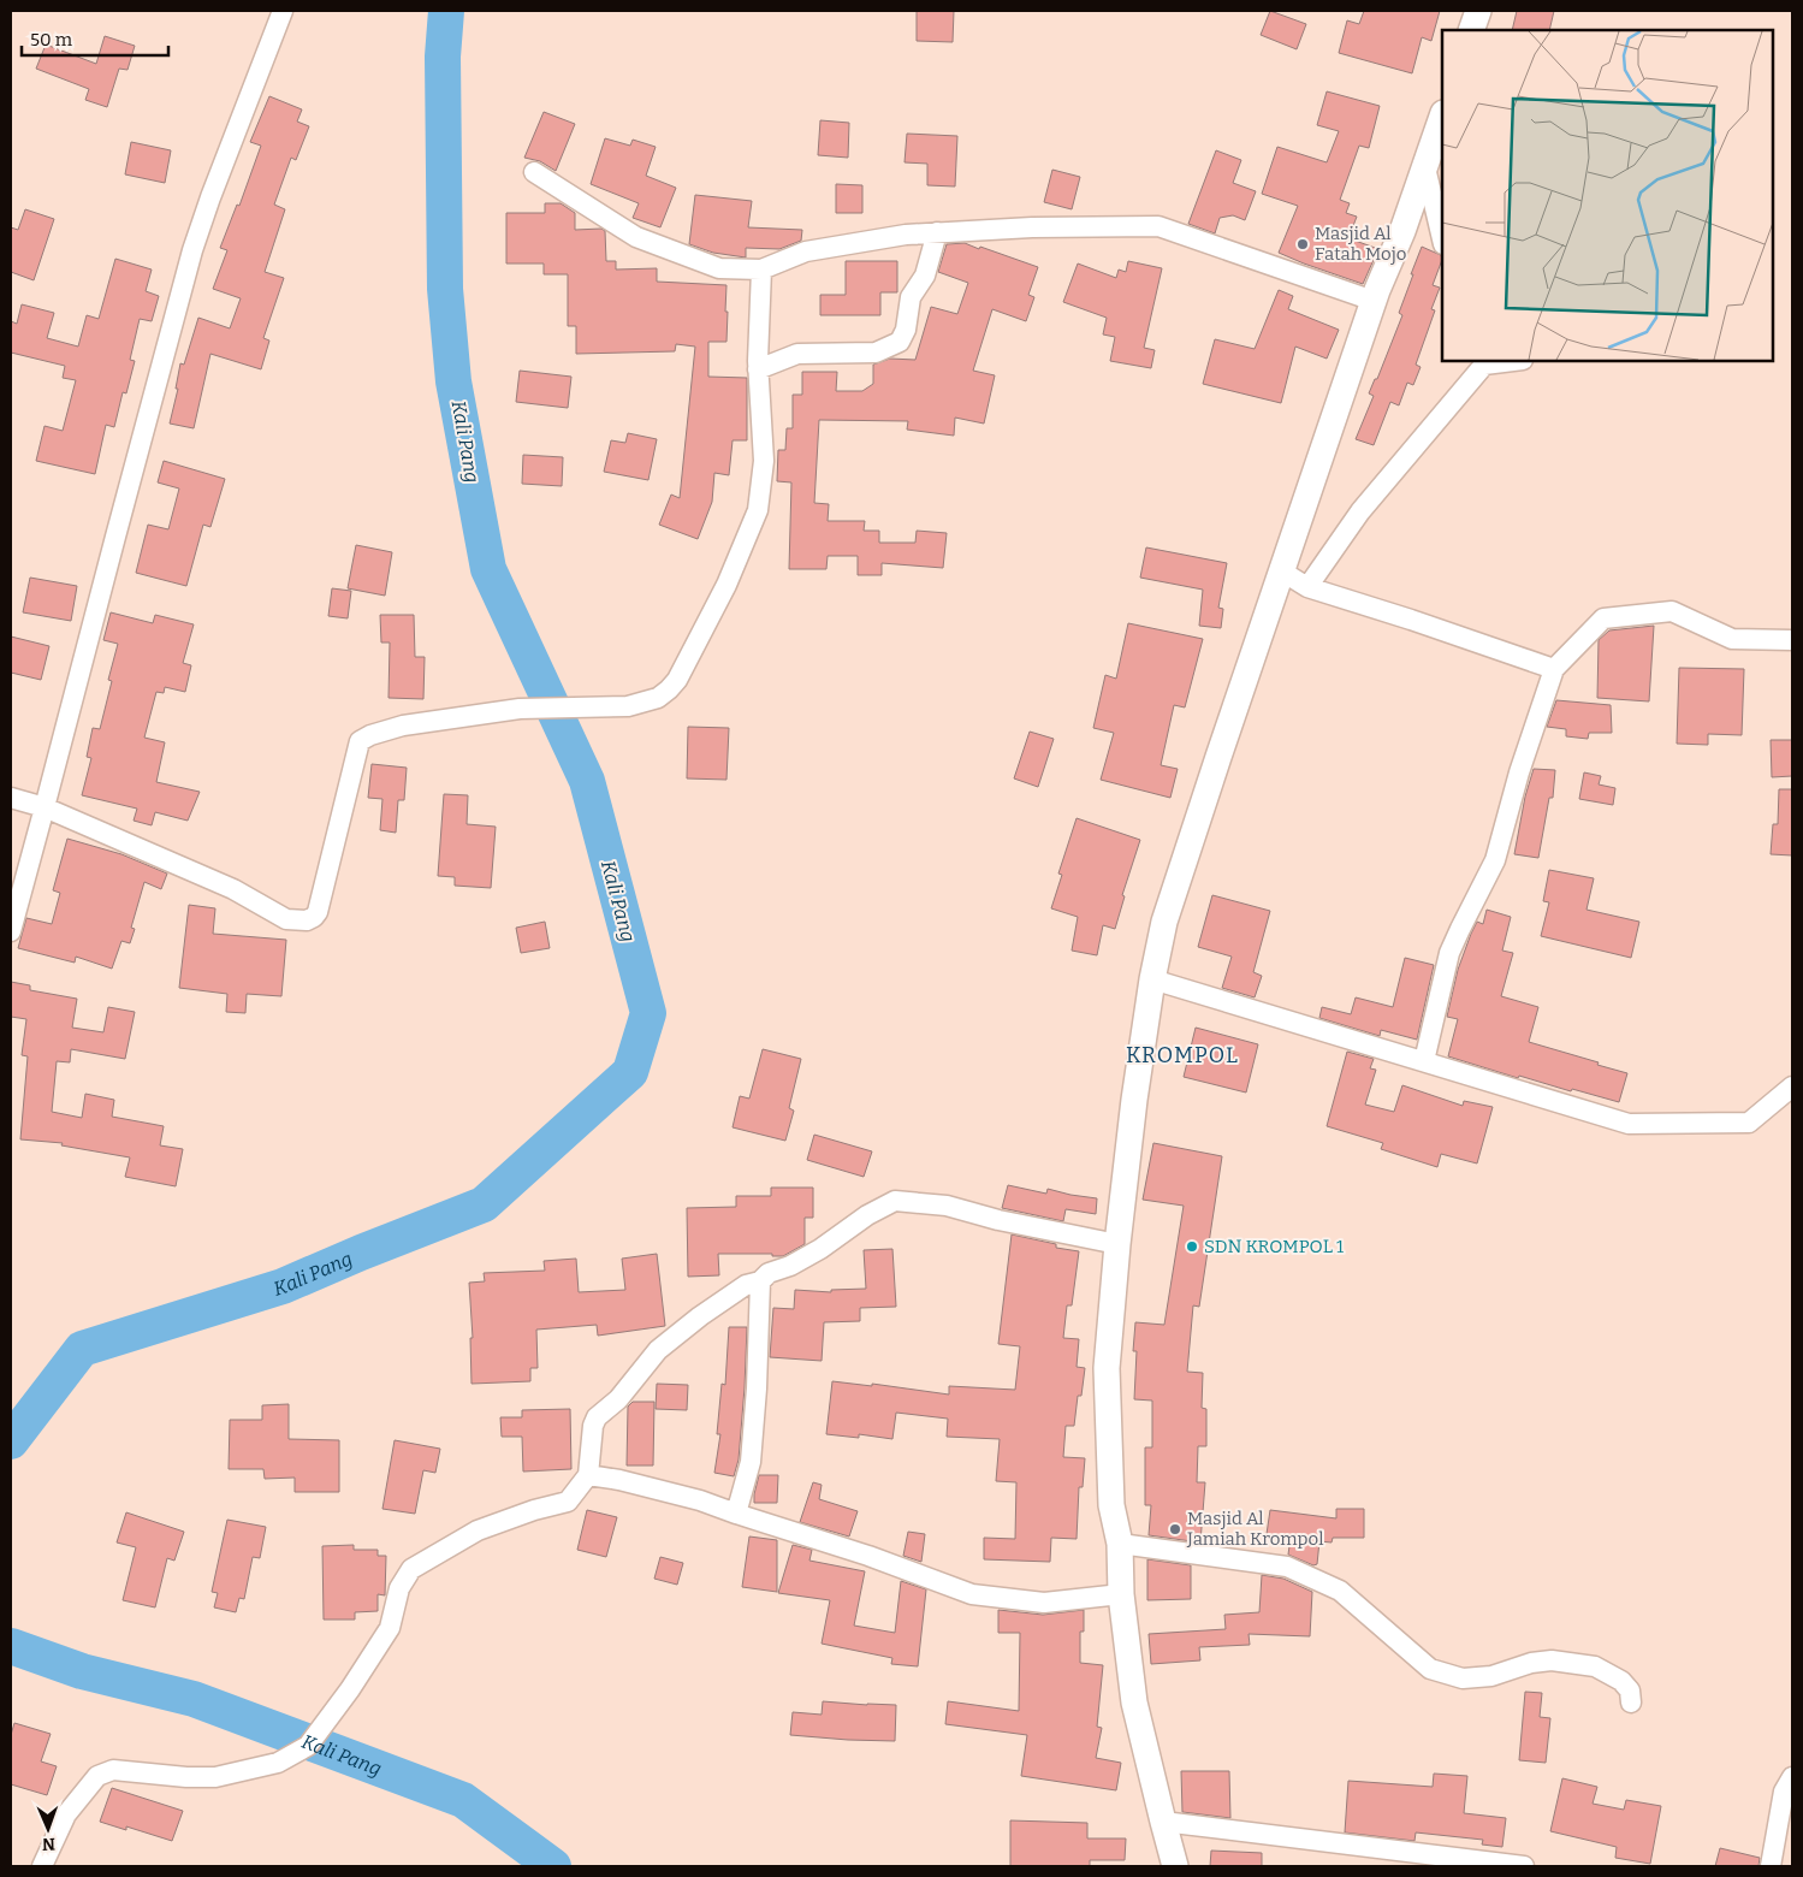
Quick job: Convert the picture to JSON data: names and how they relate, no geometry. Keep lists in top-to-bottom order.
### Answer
{
  "districts": ["KROMPOL"],
  "water": ["Kali Pang"],
  "places": ["Masjid Al Fatah Mojo", "SDN KROMPOL 1", "Masjid Al Jamiah Krompol"],
  "scale_bar": "50 m",
  "north": "bottom"
}
